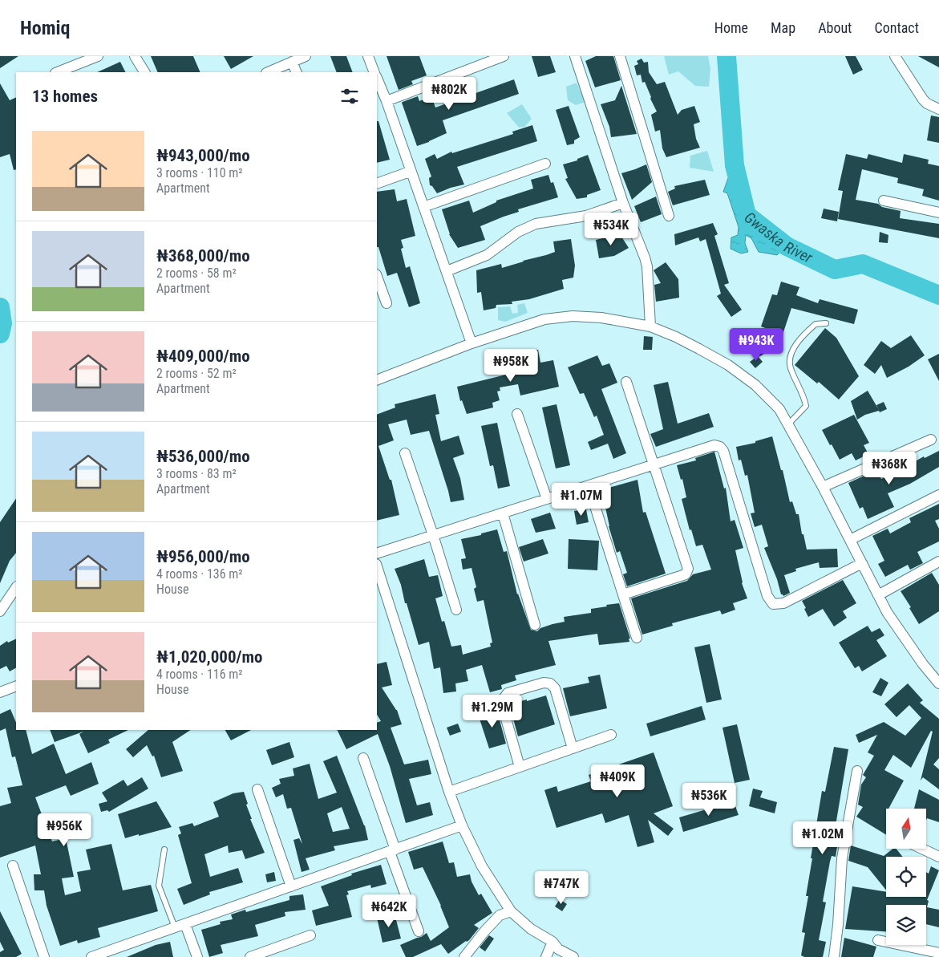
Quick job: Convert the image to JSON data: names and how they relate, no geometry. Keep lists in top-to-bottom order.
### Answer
{
  "water": ["Gwaska River"],
  "north": "top",
  "page": {
    "header": "Homiq",
    "nav": [
      "Home",
      "Map",
      "About",
      "Contact"
    ],
    "heading": "13 homes",
    "price": [
      "₦802K",
      "₦534K",
      "₦943K",
      "₦958K",
      "₦368K",
      "₦1.07M",
      "₦1.29M",
      "₦409K",
      "₦536K",
      "₦956K",
      "₦1.02M",
      "₦747K",
      "₦642K"
    ],
    "list": [
      {
        "name": "₦943,000/mo",
        "note": "3 rooms · 110 m² · Apartment"
      },
      {
        "name": "₦368,000/mo",
        "note": "2 rooms · 58 m² · Apartment"
      },
      {
        "name": "₦409,000/mo",
        "note": "2 rooms · 52 m² · Apartment"
      },
      {
        "name": "₦536,000/mo",
        "note": "3 rooms · 83 m² · Apartment"
      },
      {
        "name": "₦956,000/mo",
        "note": "4 rooms · 136 m² · House"
      },
      {
        "name": "₦1,020,000/mo",
        "note": "4 rooms · 116 m² · House"
      }
    ]
  }
}
